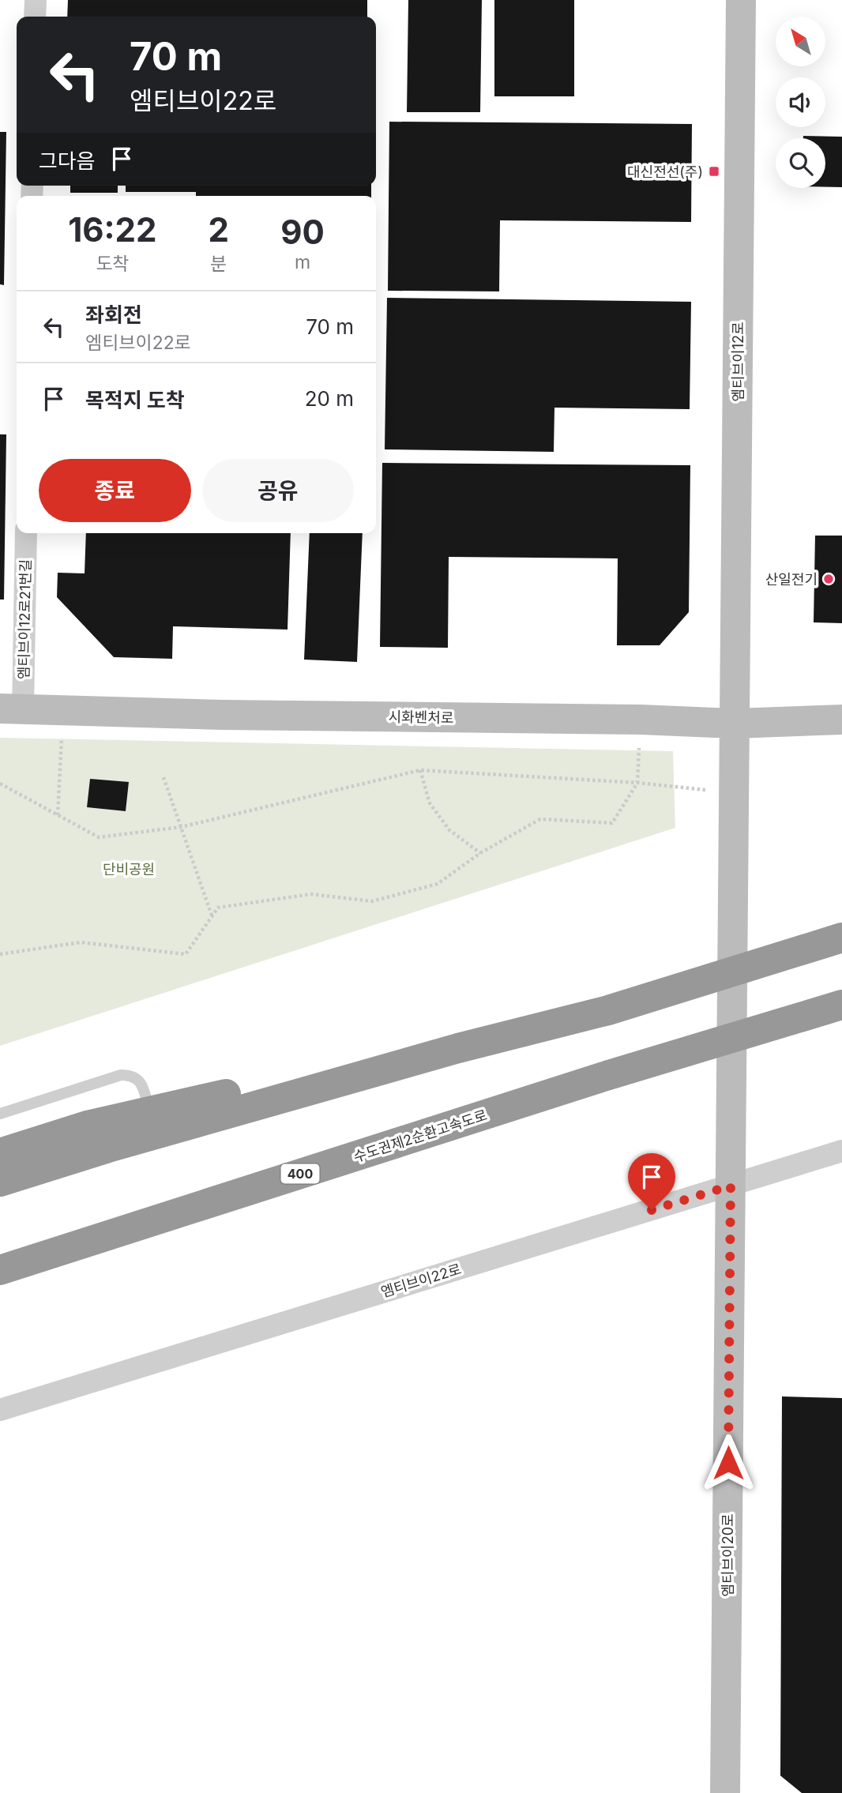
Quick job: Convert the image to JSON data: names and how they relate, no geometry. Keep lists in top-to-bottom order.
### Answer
{
  "streets": {
    "highway": ["수도권제2순환고속도로", "400"],
    "street": [
      "엠티브이12로",
      "엠티브이12로21번길",
      "시화벤처로",
      "엠티브이22로",
      "엠티브이20로"
    ]
  },
  "crossings": [
    ["엠티브이12로", "시화벤처로"],
    ["엠티브이12로", "엠티브이20로"],
    ["엠티브이12로21번길", "시화벤처로"],
    ["엠티브이22로", "엠티브이20로"]
  ],
  "parks": ["단비공원"],
  "places": {
    "transit": ["대신전선(주)"],
    "other": ["산일전기"]
  },
  "north": "top left",
  "page": {
    "turn": ["70 m", "엠티브이22로"],
    "then": "그다음",
    "eta": [
      "16:22",
      "도착",
      "2",
      "분",
      "90",
      "m"
    ],
    "list": [
      {
        "name": "좌회전",
        "note": "엠티브이22로",
        "value": "70 m"
      },
      {
        "name": "목적지 도착",
        "value": "20 m"
      }
    ],
    "buttons": ["종료", "공유"]
  }
}
